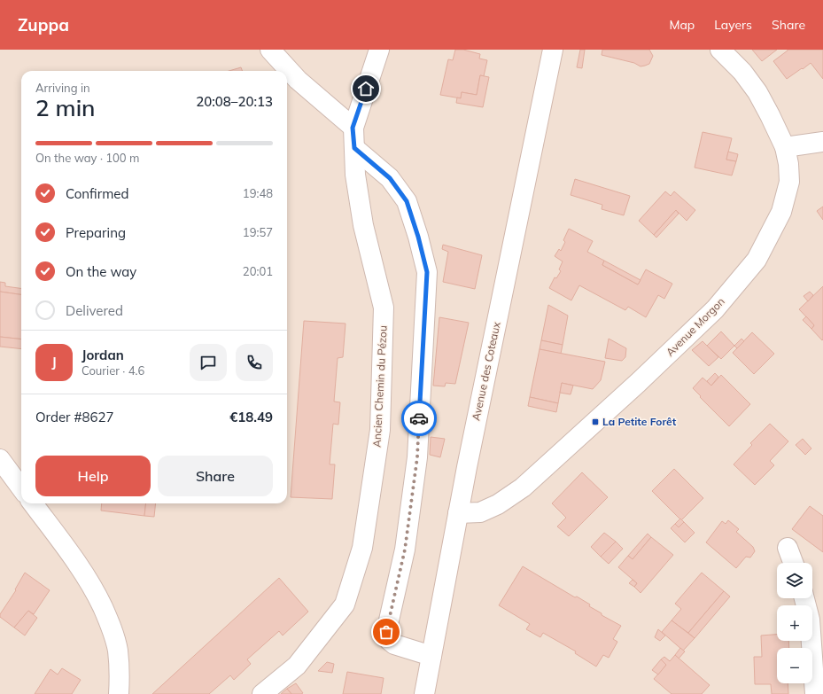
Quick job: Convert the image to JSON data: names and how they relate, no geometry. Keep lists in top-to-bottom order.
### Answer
{
  "streets": {
    "street": ["Avenue Morgon", "Avenue des Coteaux", "Ancien Chemin du Pézou"]
  },
  "crossings": [
    ["Avenue Morgon", "Avenue des Coteaux"]
  ],
  "places": {
    "transit": ["La Petite Forêt"]
  },
  "page": {
    "header": "Zuppa",
    "nav": ["Map", "Layers", "Share"],
    "heading": ["2 min", "Arriving in", "20:08–20:13"],
    "panel": [
      "Jordan",
      "Courier · 4.6",
      "Order #8627",
      "€18.49"
    ],
    "bar": "On the way · 100 m",
    "list": [
      ["Confirmed", "19:48"],
      ["Preparing", "19:57"],
      ["On the way", "20:01"],
      "Delivered"
    ],
    "round": "J",
    "buttons": ["Help", "Share"],
    "map_buttons": ["+", "−"]
  }
}
